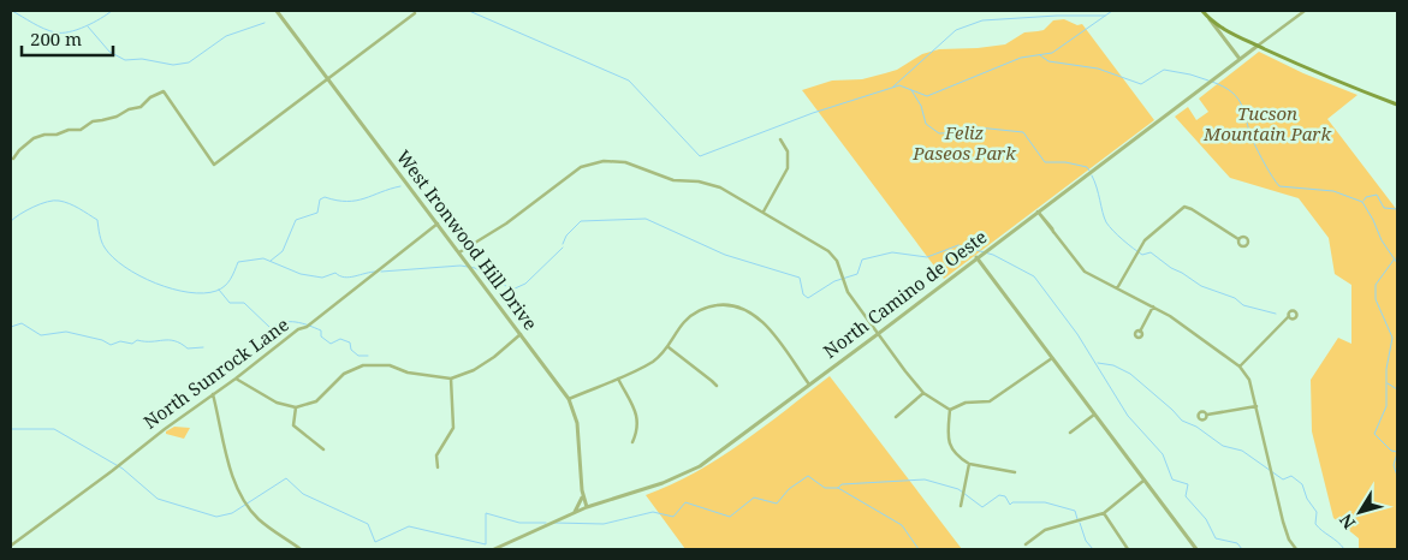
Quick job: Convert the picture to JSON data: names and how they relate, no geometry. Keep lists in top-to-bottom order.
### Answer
{
  "streets": {
    "street": ["West Ironwood Hill Drive", "North Camino de Oeste", "North Sunrock Lane"]
  },
  "crossings": [
    ["West Ironwood Hill Drive", "North Camino de Oeste"],
    ["West Ironwood Hill Drive", "North Sunrock Lane"]
  ],
  "parks": ["Tucson Mountain Park", "Feliz Paseos Park"],
  "scale_bar": "200 m",
  "north": "bottom left"
}
